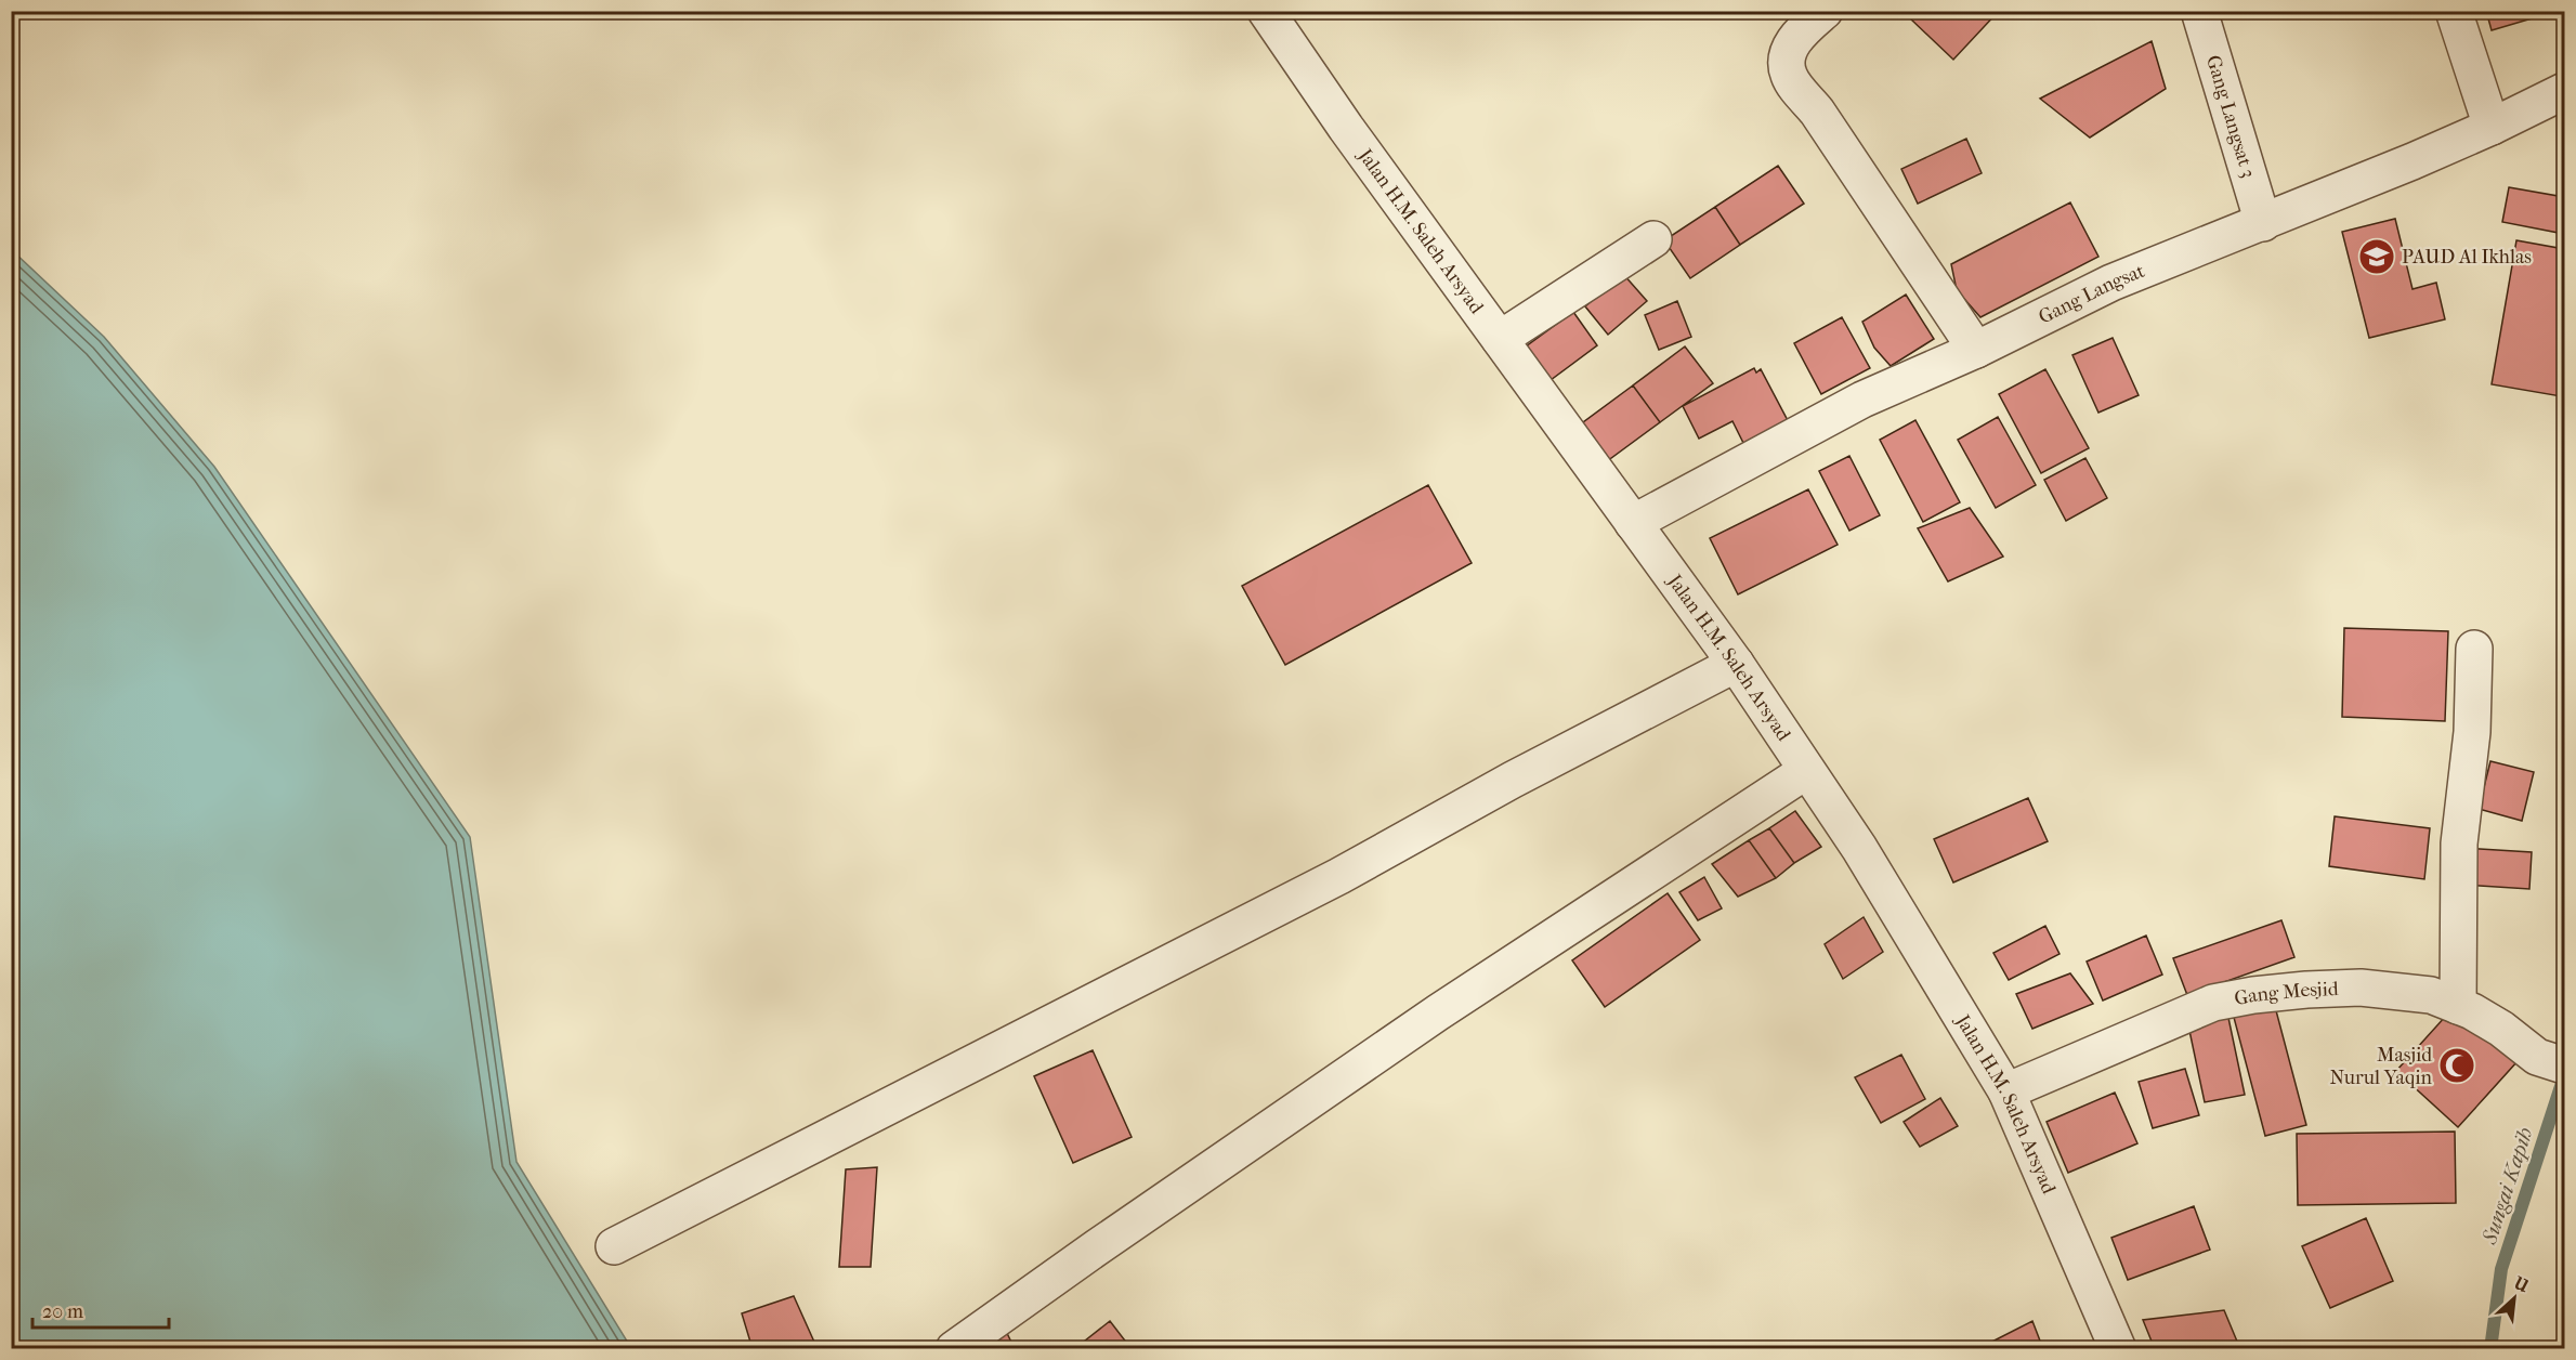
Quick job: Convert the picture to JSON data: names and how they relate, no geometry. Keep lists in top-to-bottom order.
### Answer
{
  "streets": {
    "street": [
      "Gang Langsat 3",
      "Jalan H.M. Saleh Arsyad",
      "Gang Langsat",
      "Gang Mesjid"
    ]
  },
  "crossings": [
    ["Gang Langsat 3", "Gang Langsat"],
    ["Jalan H.M. Saleh Arsyad", "Gang Langsat"],
    ["Jalan H.M. Saleh Arsyad", "Gang Mesjid"]
  ],
  "water": ["Sungai Kapih"],
  "places": {
    "school or university": ["PAUD Al Ikhlas"],
    "mosque": ["Masjid Nurul Yaqin"]
  },
  "scale_bar": "20 m",
  "north": "top right"
}
